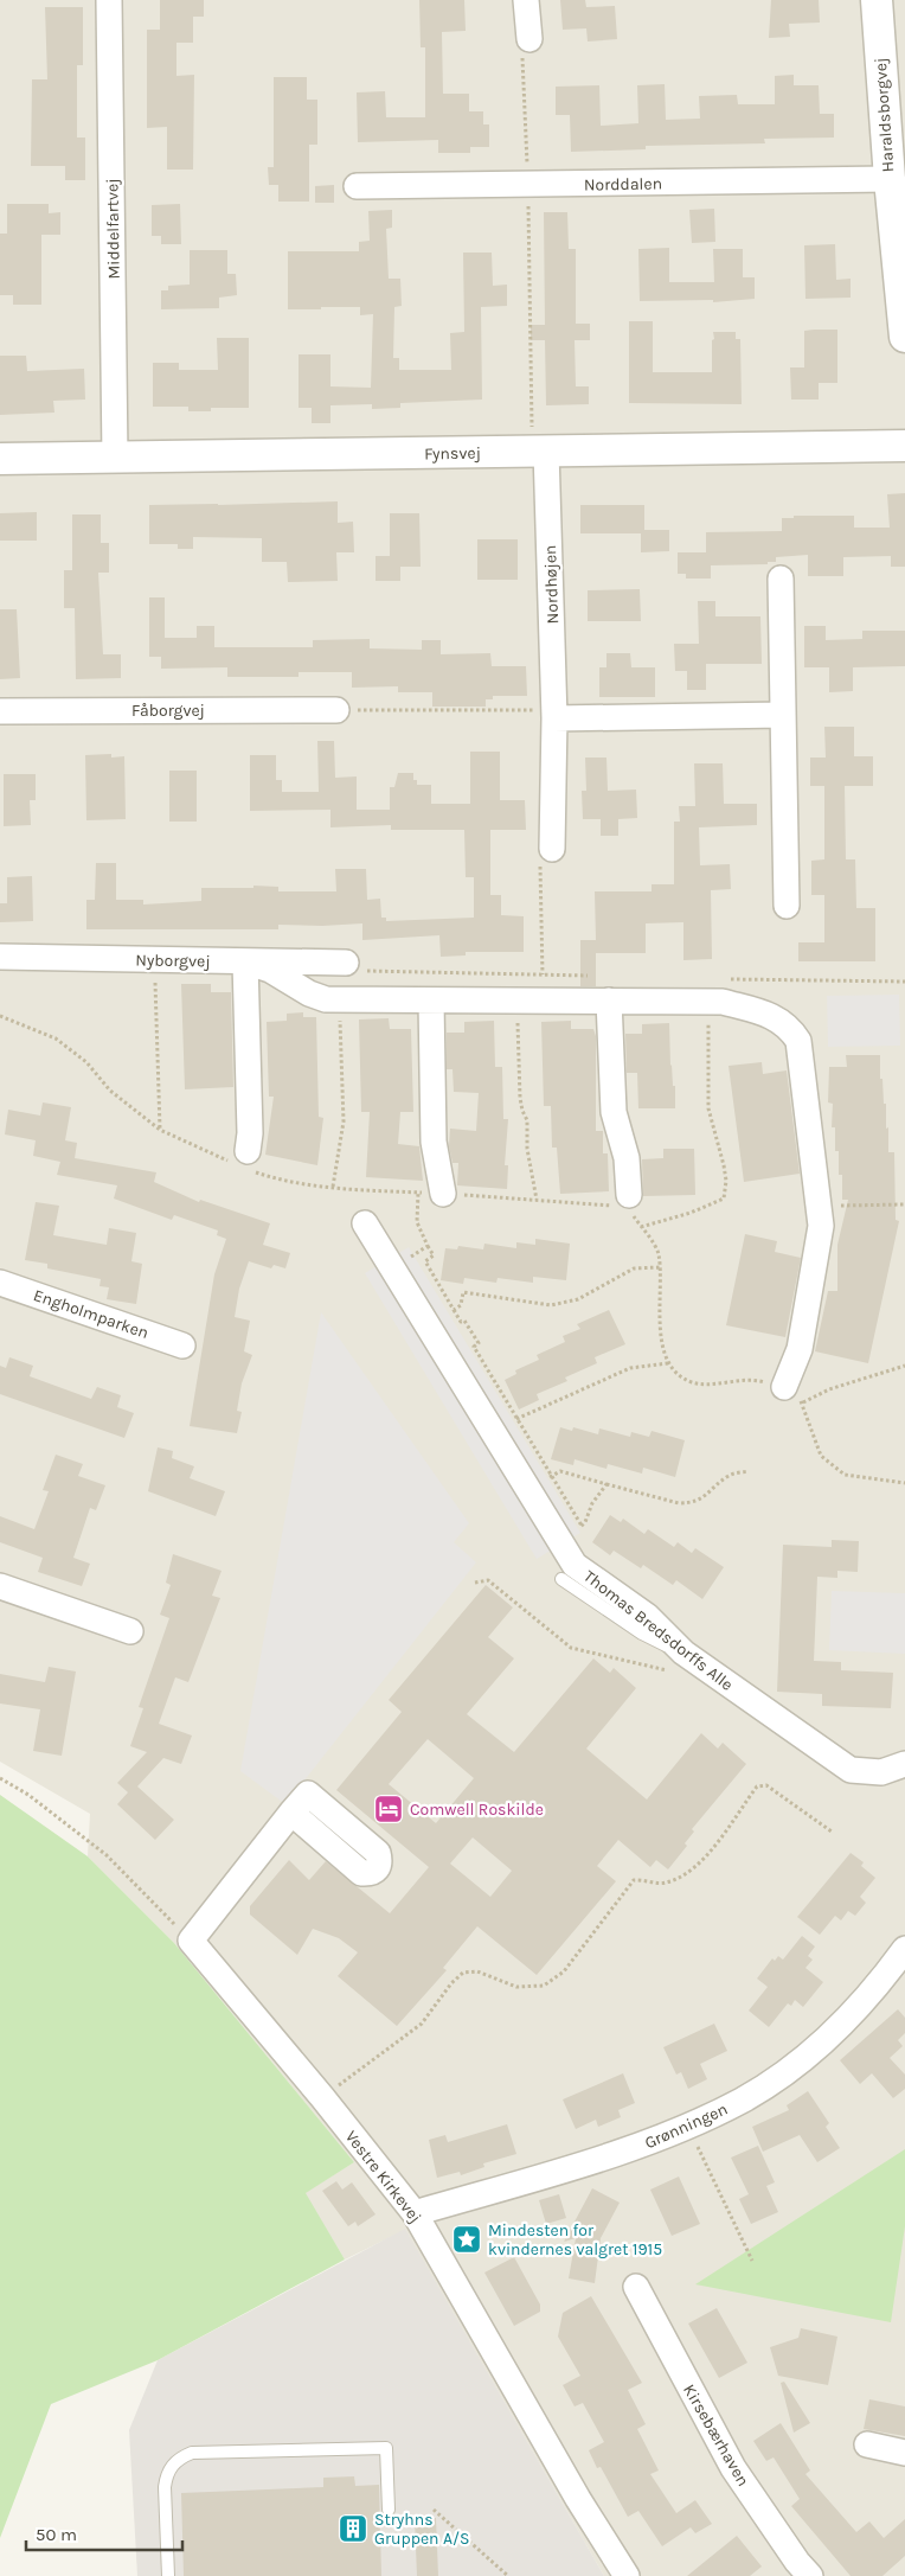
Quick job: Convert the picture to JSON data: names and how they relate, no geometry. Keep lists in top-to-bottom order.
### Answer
{
  "streets": {
    "street": [
      "Haraldsborgvej",
      "Norddalen",
      "Middelfartvej",
      "Fynsvej",
      "Nordhøjen",
      "Fåborgvej",
      "Nyborgvej",
      "Engholmparken",
      "Thomas Bredsdorffs Alle",
      "Grønningen",
      "Vestre Kirkevej",
      "Kirsebærhaven"
    ]
  },
  "crossings": [
    ["Haraldsborgvej", "Norddalen"],
    ["Middelfartvej", "Fynsvej"],
    ["Fynsvej", "Nordhøjen"],
    ["Grønningen", "Vestre Kirkevej"]
  ],
  "places": {
    "hotel": ["Comwell Roskilde"],
    "place": ["Mindesten for kvindernes valgret 1915"],
    "building": ["Stryhns Gruppen A/S"]
  },
  "scale_bar": "50 m"
}
